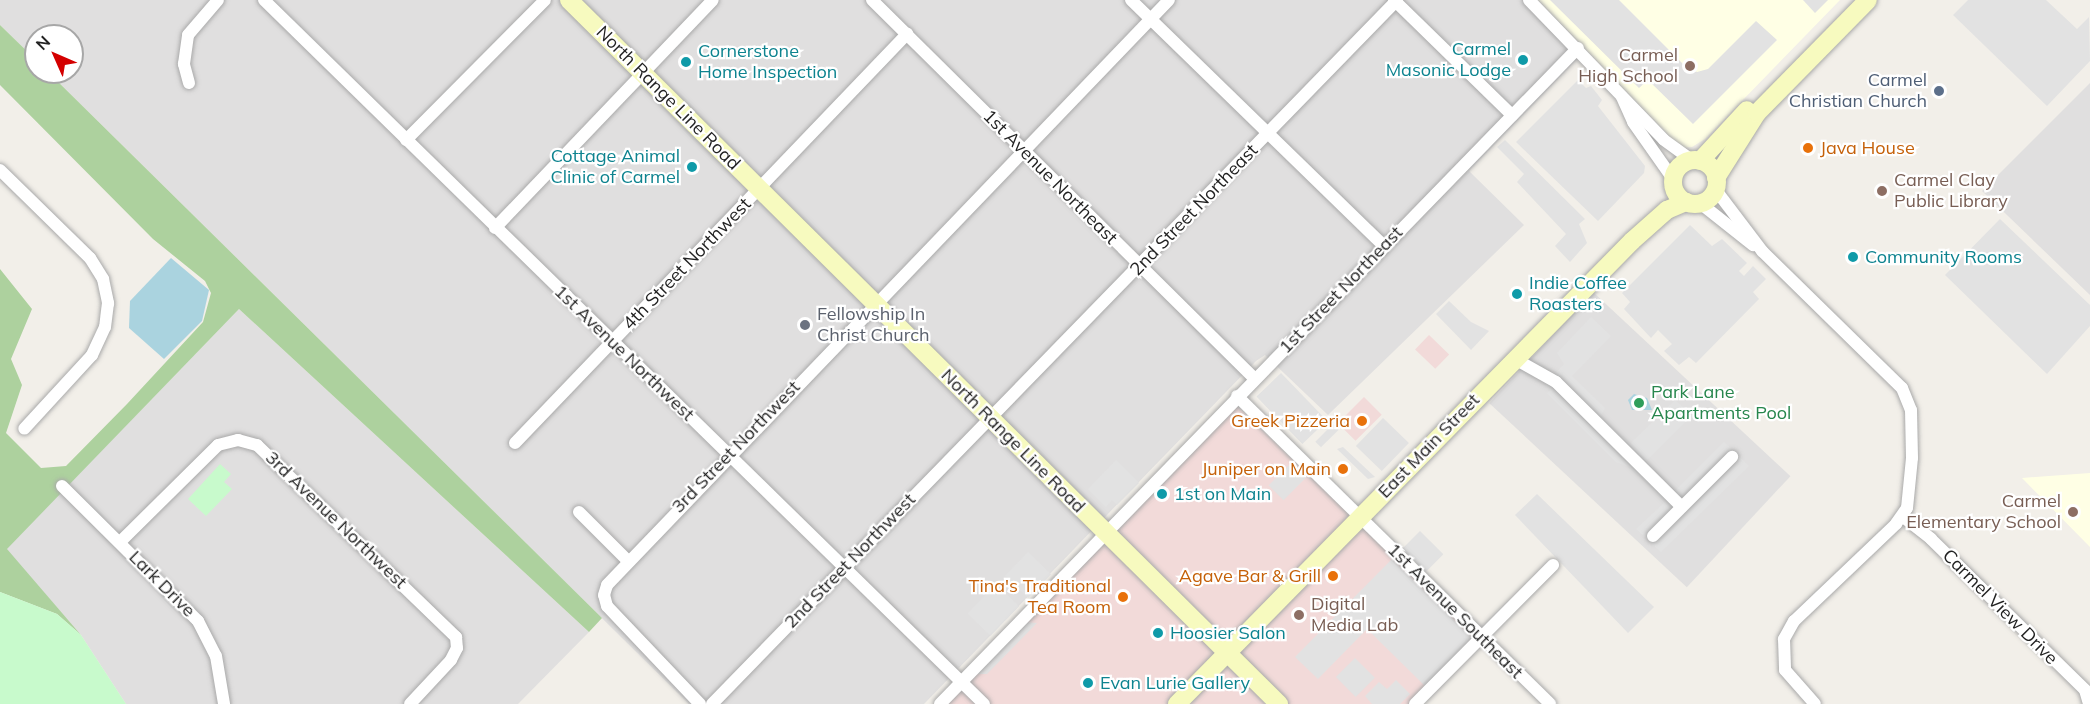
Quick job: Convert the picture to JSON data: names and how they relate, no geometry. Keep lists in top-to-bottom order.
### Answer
{
  "streets": {
    "main road": ["North Range Line Road", "East Main Street"],
    "street": [
      "1st Avenue Northeast",
      "2nd Street Northeast",
      "4th Street Northwest",
      "1st Street Northeast",
      "1st Avenue Northwest",
      "3rd Street Northwest",
      "3rd Avenue Northwest",
      "2nd Street Northwest",
      "Lark Drive",
      "Carmel View Drive",
      "1st Avenue Southeast"
    ]
  },
  "crossings": [
    ["North Range Line Road", "2nd Street Northeast"],
    ["North Range Line Road", "4th Street Northwest"],
    ["North Range Line Road", "1st Street Northeast"],
    ["North Range Line Road", "East Main Street"],
    ["North Range Line Road", "3rd Street Northwest"],
    ["North Range Line Road", "2nd Street Northwest"],
    ["1st Avenue Northeast", "2nd Street Northeast"],
    ["1st Avenue Northeast", "4th Street Northwest"],
    ["1st Avenue Northeast", "1st Street Northeast"],
    ["1st Avenue Northeast", "3rd Street Northwest"],
    ["2nd Street Northeast", "2nd Street Northwest"],
    ["4th Street Northwest", "1st Avenue Northwest"],
    ["1st Street Northeast", "1st Avenue Northwest"],
    ["1st Avenue Northwest", "3rd Street Northwest"],
    ["1st Avenue Northwest", "2nd Street Northwest"],
    ["East Main Street", "1st Avenue Southeast"],
    ["3rd Avenue Northwest", "Lark Drive"]
  ],
  "places": [
    "Carmel Masonic Lodge",
    "Cornerstone Home Inspection",
    "Carmel High School",
    "Carmel Christian Church",
    "Java House",
    "Cottage Animal Clinic of Carmel",
    "Carmel Clay Public Library",
    "Community Rooms",
    "Indie Coffee Roasters",
    "Fellowship In Christ Church",
    "Park Lane Apartments Pool",
    "Greek Pizzeria",
    "Juniper on Main",
    "1st on Main",
    "Carmel Elementary School",
    "Agave Bar & Grill",
    "Tina's Traditional Tea Room",
    "Digital Media Lab",
    "Hoosier Salon",
    "Evan Lurie Gallery"
  ],
  "north": "top left"
}
